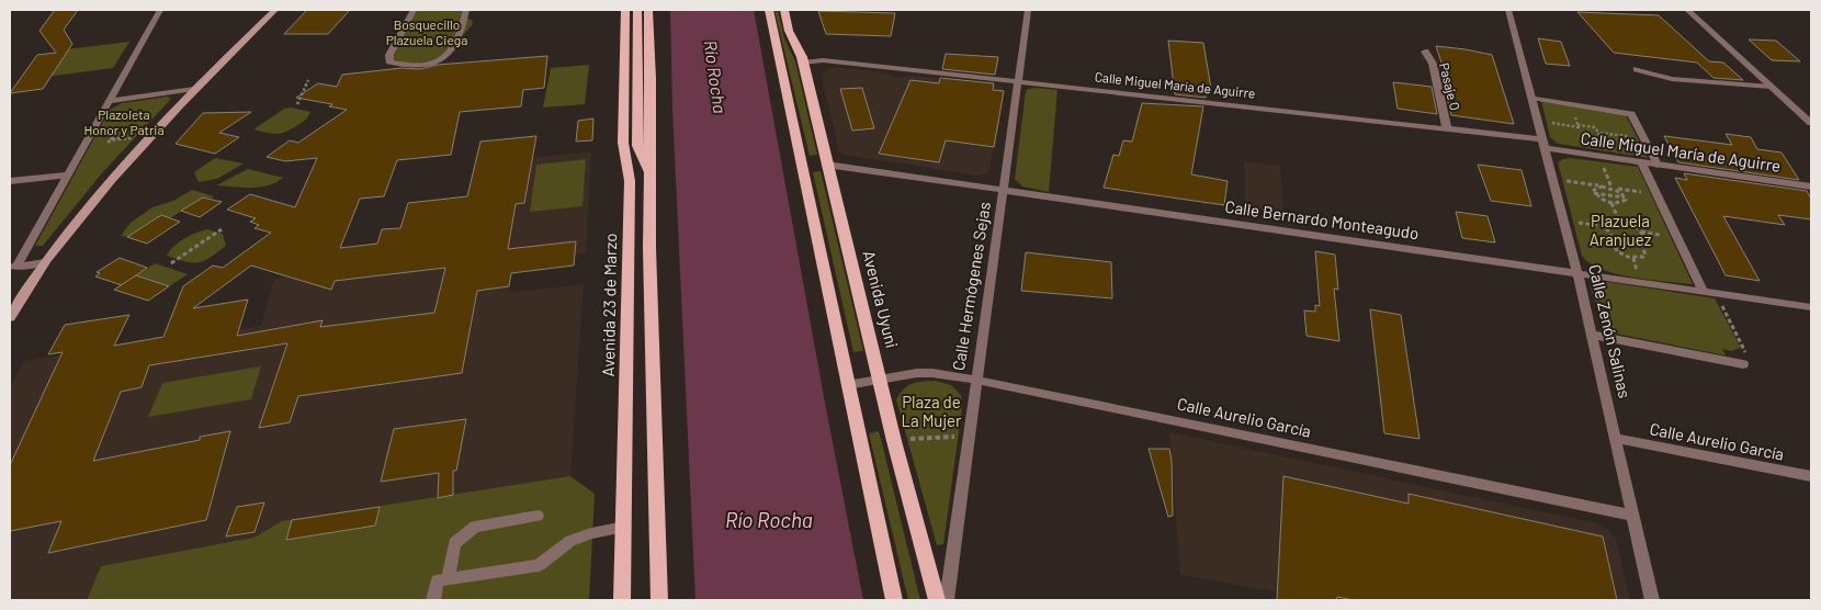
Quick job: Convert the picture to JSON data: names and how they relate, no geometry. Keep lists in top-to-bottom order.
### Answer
{
  "streets": {
    "main road": ["Avenida Uyuni", "Avenida 23 de Marzo"],
    "street": [
      "Calle Miguel María de Aguirre",
      "Pasaje O",
      "Calle Bernardo Monteagudo",
      "Calle Hermógenes Sejas",
      "Calle Zenón Salinas",
      "Calle Aurelio García"
    ]
  },
  "crossings": [
    ["Calle Miguel María de Aguirre", "Pasaje O"],
    ["Calle Miguel María de Aguirre", "Calle Hermógenes Sejas"],
    ["Calle Miguel María de Aguirre", "Avenida Uyuni"],
    ["Calle Miguel María de Aguirre", "Calle Zenón Salinas"],
    ["Calle Bernardo Monteagudo", "Calle Hermógenes Sejas"],
    ["Calle Bernardo Monteagudo", "Avenida Uyuni"],
    ["Calle Bernardo Monteagudo", "Calle Zenón Salinas"],
    ["Calle Hermógenes Sejas", "Calle Aurelio García"],
    ["Avenida Uyuni", "Calle Aurelio García"],
    ["Calle Zenón Salinas", "Calle Aurelio García"]
  ],
  "water": ["Río Rocha"],
  "parks": [
    "Bosquecillo Plazuela Ciega",
    "Plazoleta Honor y Patria",
    "Plazuela Aranjuez",
    "Plaza de La Mujer"
  ]
}
